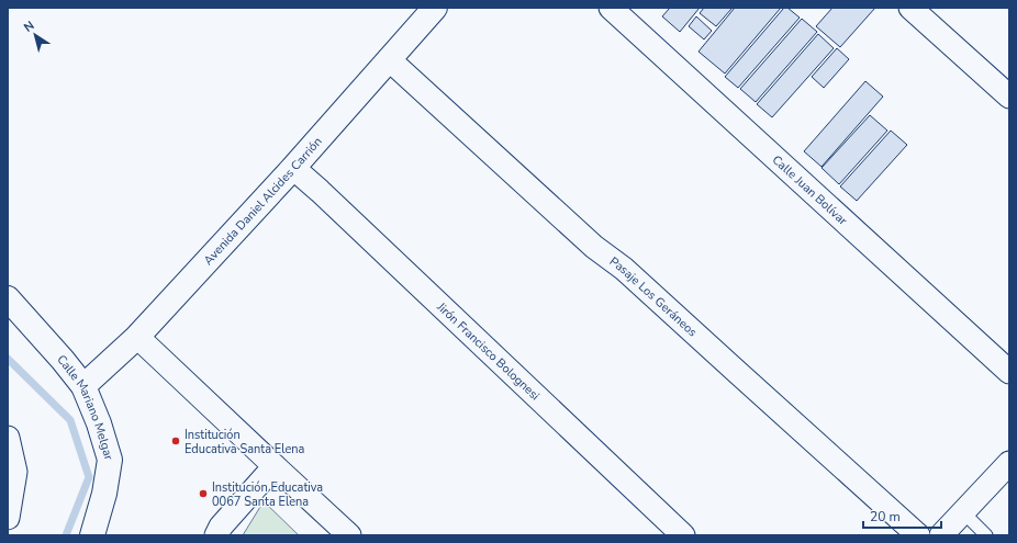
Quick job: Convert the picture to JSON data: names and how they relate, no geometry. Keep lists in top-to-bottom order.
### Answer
{
  "streets": {
    "street": [
      "Calle Juan Bolívar",
      "Avenida Daniel Alcides Carrión",
      "Pasaje Los Geráneos",
      "Jirón Francisco Bolognesi",
      "Calle Mariano Melgar"
    ]
  },
  "crossings": [
    ["Avenida Daniel Alcides Carrión", "Pasaje Los Geráneos"],
    ["Avenida Daniel Alcides Carrión", "Jirón Francisco Bolognesi"],
    ["Avenida Daniel Alcides Carrión", "Calle Mariano Melgar"]
  ],
  "places": ["Institución Educativa Santa Elena", "Institución Educativa 0067 Santa Elena"],
  "scale_bar": "20 m",
  "north": "top left"
}
